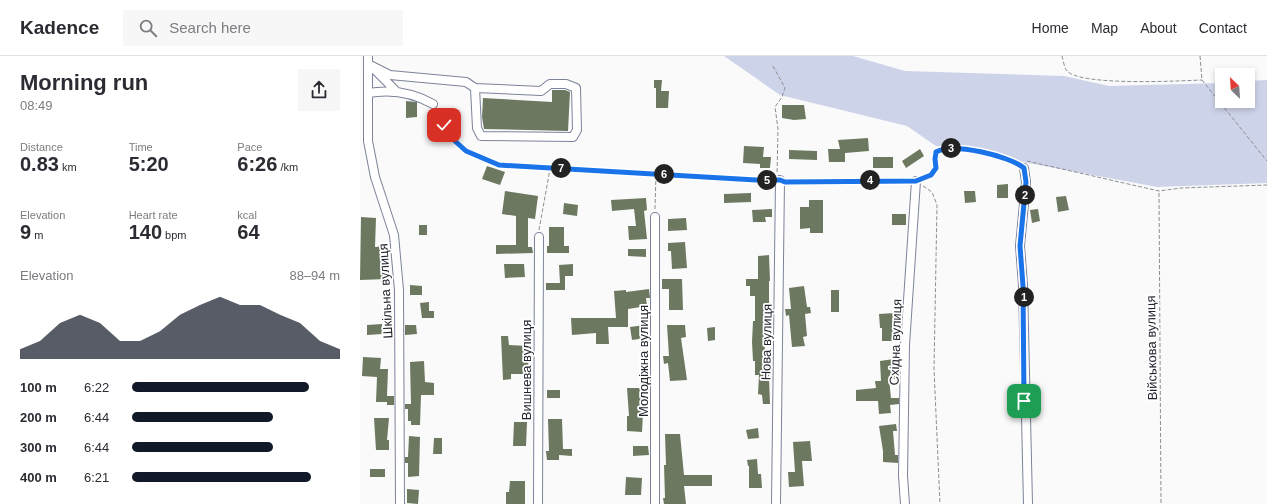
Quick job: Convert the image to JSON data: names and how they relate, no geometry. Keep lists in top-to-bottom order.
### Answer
{
  "streets": {
    "street": [
      "Шкільна вулиця",
      "Нова вулиця",
      "Східна вулиця",
      "Молодіжна вулиця",
      "Вишнева вулиця"
    ],
    "path": ["Військова вулиця"]
  },
  "north": "top left",
  "page": {
    "header": "Kadence",
    "search": "Search here",
    "nav": [
      "Home",
      "Map",
      "About",
      "Contact"
    ],
    "heading": ["Morning run", "08:49"],
    "stats": [
      ["Distance", "0.83 km"],
      ["Time", "5:20"],
      ["Pace", "6:26 /km"],
      ["Elevation", "9 m"],
      ["Heart rate", "140 bpm"],
      ["kcal", "64"]
    ],
    "pins": [
      "3",
      "7",
      "6",
      "4",
      "5",
      "2",
      "1"
    ],
    "chart": ["Elevation", "88–94 m"],
    "list": [
      {
        "name": "100 m",
        "note": "6:22"
      },
      {
        "name": "200 m",
        "note": "6:44"
      },
      {
        "name": "300 m",
        "note": "6:44"
      },
      {
        "name": "400 m",
        "note": "6:21"
      }
    ]
  }
}
